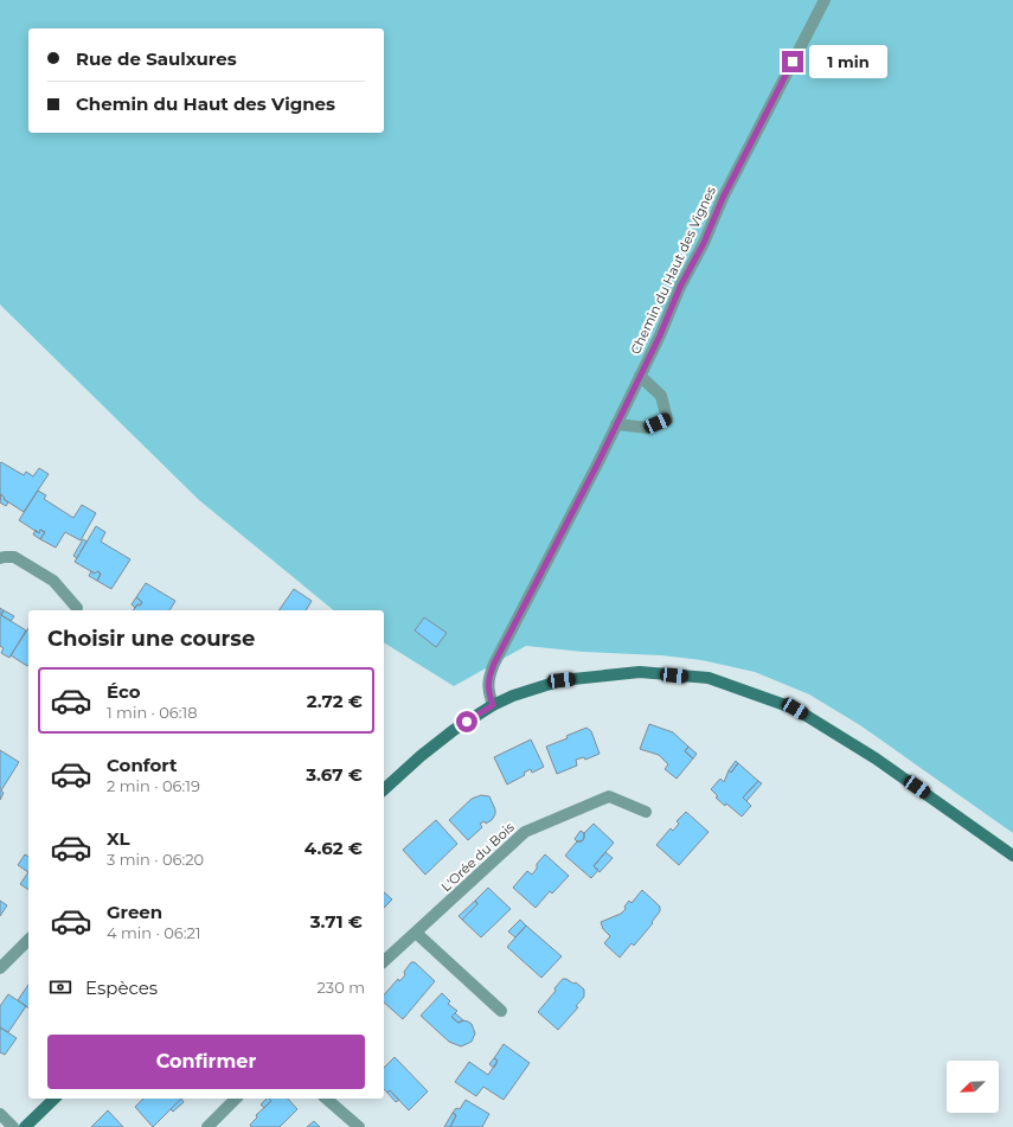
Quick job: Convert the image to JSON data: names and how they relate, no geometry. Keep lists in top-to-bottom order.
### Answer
{
  "streets": {
    "street": ["Chemin du Haut des Vignes", "L'Orée du Bois"]
  },
  "north": "bottom left",
  "page": {
    "banner": ["Rue de Saulxures", "Chemin du Haut des Vignes"],
    "bubble": "1 min",
    "heading": "Choisir une course",
    "list": [
      {
        "name": "Éco",
        "note": "1 min · 06:18",
        "value": "2.72 €"
      },
      {
        "name": "Confort",
        "note": "2 min · 06:19",
        "value": "3.67 €"
      },
      {
        "name": "XL",
        "note": "3 min · 06:20",
        "value": "4.62 €"
      },
      {
        "name": "Green",
        "note": "4 min · 06:21",
        "value": "3.71 €"
      }
    ],
    "pay": ["Espèces", "230 m"],
    "buttons": "Confirmer"
  }
}
